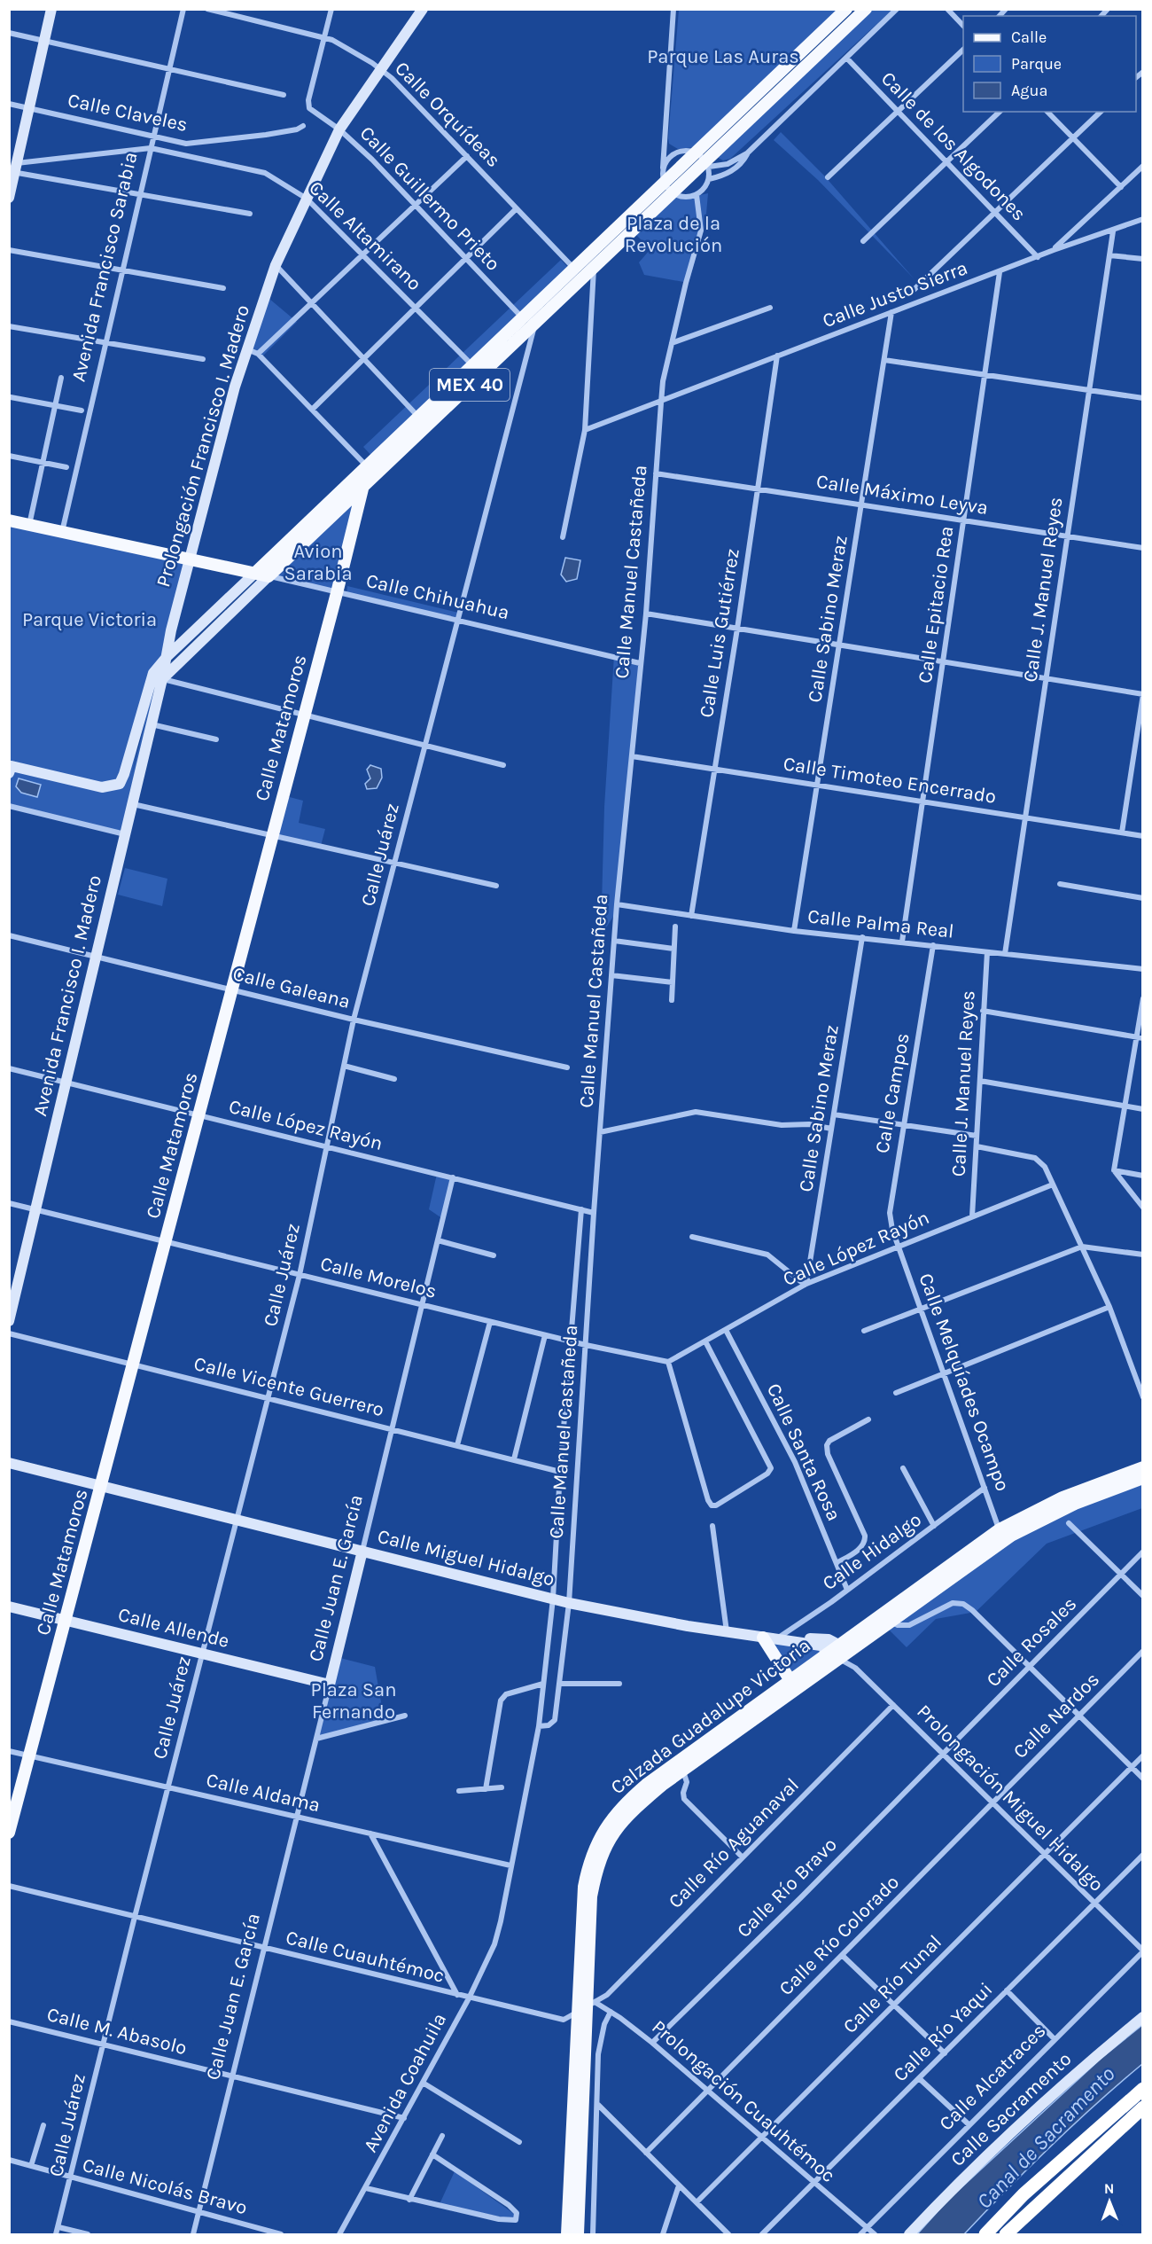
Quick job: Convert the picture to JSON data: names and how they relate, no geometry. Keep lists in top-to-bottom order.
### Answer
{
  "streets": {
    "main road": [
      "MEX 40",
      "Prolongación Francisco I. Madero",
      "Calle Chihuahua",
      "Calle Matamoros",
      "Avenida Francisco I. Madero",
      "Calle Miguel Hidalgo",
      "Calle Juan E. García",
      "Calle Allende",
      "Calzada Guadalupe Victoria",
      "Calle Sacramento"
    ],
    "street": [
      "Calle Claveles",
      "Calle Orquídeas",
      "Calle de los Algodones",
      "Calle Guillermo Prieto",
      "Calle Altamirano",
      "Avenida Francisco Sarabia",
      "Calle Justo Sierra",
      "Calle Máximo Leyva",
      "Calle Manuel Castañeda",
      "Calle J. Manuel Reyes",
      "Calle Epitacio Rea",
      "Calle Sabino Meraz",
      "Calle Luis Gutiérrez",
      "Calle Timoteo Encerrado",
      "Calle Juárez",
      "Calle Palma Real",
      "Calle Galeana",
      "Calle Campos",
      "Calle López Rayón",
      "Calle Morelos",
      "Calle Melquíades Ocampo",
      "Calle Vicente Guerrero",
      "Calle Santa Rosa",
      "Calle Hidalgo",
      "Calle Rosales",
      "Calle Nardos",
      "Calle Aldama",
      "Prolongación Miguel Hidalgo",
      "Calle Río Aguanaval",
      "Calle Río Bravo",
      "Calle Río Colorado",
      "Calle Cuauhtémoc",
      "Calle Río Tunal",
      "Calle M. Abasolo",
      "Calle Río Yaqui",
      "Calle Alcatraces",
      "Avenida Coahuila",
      "Prolongación Cuauhtémoc",
      "Calle Nicolás Bravo"
    ]
  },
  "crossings": [
    ["Calle Claveles", "Calle Altamirano"],
    ["Calle Claveles", "Avenida Francisco Sarabia"],
    ["Calle Orquídeas", "Calle Guillermo Prieto"],
    ["Calle Orquídeas", "MEX 40"],
    ["Calle Orquídeas", "Prolongación Francisco I. Madero"],
    ["Calle de los Algodones", "Calle Justo Sierra"],
    ["Calle Guillermo Prieto", "MEX 40"],
    ["Calle Guillermo Prieto", "Prolongación Francisco I. Madero"],
    ["Calle Altamirano", "Avenida Francisco Sarabia"],
    ["Calle Altamirano", "MEX 40"],
    ["Calle Altamirano", "Prolongación Francisco I. Madero"],
    ["Avenida Francisco Sarabia", "Calle Chihuahua"],
    ["Calle Justo Sierra", "Calle Manuel Castañeda"],
    ["Calle Justo Sierra", "Calle J. Manuel Reyes"],
    ["Calle Justo Sierra", "Calle Epitacio Rea"],
    ["Calle Justo Sierra", "Calle Sabino Meraz"],
    ["Calle Justo Sierra", "Calle Luis Gutiérrez"],
    ["MEX 40", "Prolongación Francisco I. Madero"],
    ["MEX 40", "Calle Chihuahua"],
    ["MEX 40", "Calle Matamoros"],
    ["MEX 40", "Calle Juárez"],
    ["MEX 40", "Avenida Francisco I. Madero"],
    ["Prolongación Francisco I. Madero", "Calle Chihuahua"],
    ["Calle Máximo Leyva", "Calle Manuel Castañeda"],
    ["Calle Máximo Leyva", "Calle J. Manuel Reyes"],
    ["Calle Máximo Leyva", "Calle Epitacio Rea"],
    ["Calle Máximo Leyva", "Calle Sabino Meraz"],
    ["Calle Máximo Leyva", "Calle Luis Gutiérrez"],
    ["Calle Manuel Castañeda", "Calle Chihuahua"],
    ["Calle Manuel Castañeda", "Calle Timoteo Encerrado"],
    ["Calle Manuel Castañeda", "Calle Palma Real"],
    ["Calle Manuel Castañeda", "Calle López Rayón"],
    ["Calle Manuel Castañeda", "Calle Morelos"],
    ["Calle Manuel Castañeda", "Calle Vicente Guerrero"],
    ["Calle Manuel Castañeda", "Calle Miguel Hidalgo"],
    ["Calle Manuel Castañeda", "Avenida Coahuila"],
    ["Calle J. Manuel Reyes", "Calle Timoteo Encerrado"],
    ["Calle J. Manuel Reyes", "Calle Palma Real"],
    ["Calle J. Manuel Reyes", "Calle López Rayón"],
    ["Calle Chihuahua", "Calle Matamoros"],
    ["Calle Chihuahua", "Calle Juárez"],
    ["Calle Epitacio Rea", "Calle Timoteo Encerrado"],
    ["Calle Epitacio Rea", "Calle Palma Real"],
    ["Calle Sabino Meraz", "Calle Timoteo Encerrado"],
    ["Calle Sabino Meraz", "Calle Palma Real"],
    ["Calle Sabino Meraz", "Calle López Rayón"],
    ["Calle Luis Gutiérrez", "Calle Timoteo Encerrado"],
    ["Calle Luis Gutiérrez", "Calle Palma Real"],
    ["Calle Matamoros", "Calle Galeana"],
    ["Calle Matamoros", "Calle López Rayón"],
    ["Calle Matamoros", "Calle Morelos"],
    ["Calle Matamoros", "Calle Vicente Guerrero"],
    ["Calle Matamoros", "Calle Miguel Hidalgo"],
    ["Calle Matamoros", "Calle Allende"],
    ["Calle Matamoros", "Calle Aldama"],
    ["Calle Juárez", "Calle Galeana"],
    ["Calle Juárez", "Calle López Rayón"],
    ["Calle Juárez", "Calle Morelos"],
    ["Calle Juárez", "Calle Vicente Guerrero"],
    ["Calle Juárez", "Calle Miguel Hidalgo"],
    ["Calle Juárez", "Calle Allende"],
    ["Calle Juárez", "Calle Aldama"],
    ["Calle Juárez", "Calle Cuauhtémoc"],
    ["Calle Juárez", "Calle M. Abasolo"],
    ["Calle Juárez", "Calle Nicolás Bravo"],
    ["Calle Palma Real", "Calle Campos"],
    ["Calle Galeana", "Avenida Francisco I. Madero"],
    ["Avenida Francisco I. Madero", "Calle López Rayón"],
    ["Avenida Francisco I. Madero", "Calle Morelos"],
    ["Calle Campos", "Calle López Rayón"],
    ["Calle Campos", "Calle Melquíades Ocampo"],
    ["Calle López Rayón", "Calle Melquíades Ocampo"],
    ["Calle López Rayón", "Calle Santa Rosa"],
    ["Calle López Rayón", "Calle Juan E. García"],
    ["Calle Morelos", "Calle Juan E. García"],
    ["Calle Melquíades Ocampo", "Calle Hidalgo"],
    ["Calle Melquíades Ocampo", "Calzada Guadalupe Victoria"],
    ["Calle Vicente Guerrero", "Calle Juan E. García"],
    ["Calle Santa Rosa", "Calle Hidalgo"],
    ["Calle Hidalgo", "Calle Miguel Hidalgo"],
    ["Calle Miguel Hidalgo", "Calle Juan E. García"],
    ["Calle Miguel Hidalgo", "Calzada Guadalupe Victoria"],
    ["Calle Miguel Hidalgo", "Prolongación Miguel Hidalgo"],
    ["Calle Miguel Hidalgo", "Avenida Coahuila"],
    ["Calle Juan E. García", "Calle Allende"],
    ["Calle Juan E. García", "Calle Aldama"],
    ["Calle Juan E. García", "Calle Cuauhtémoc"],
    ["Calle Juan E. García", "Calle M. Abasolo"],
    ["Calle Juan E. García", "Calle Nicolás Bravo"],
    ["Calle Rosales", "Prolongación Miguel Hidalgo"],
    ["Calle Rosales", "Calle Río Bravo"],
    ["Calle Nardos", "Prolongación Miguel Hidalgo"],
    ["Calle Nardos", "Calle Río Colorado"],
    ["Calzada Guadalupe Victoria", "Prolongación Miguel Hidalgo"],
    ["Calzada Guadalupe Victoria", "Calle Río Aguanaval"],
    ["Calzada Guadalupe Victoria", "Calle Cuauhtémoc"],
    ["Calzada Guadalupe Victoria", "Prolongación Cuauhtémoc"],
    ["Calle Aldama", "Avenida Coahuila"],
    ["Prolongación Miguel Hidalgo", "Calle Río Aguanaval"],
    ["Prolongación Miguel Hidalgo", "Calle Río Bravo"],
    ["Prolongación Miguel Hidalgo", "Calle Río Colorado"],
    ["Prolongación Miguel Hidalgo", "Calle Río Tunal"],
    ["Prolongación Miguel Hidalgo", "Calle Río Yaqui"],
    ["Prolongación Miguel Hidalgo", "Calle Alcatraces"],
    ["Calle Río Aguanaval", "Calle Cuauhtémoc"],
    ["Calle Río Aguanaval", "Prolongación Cuauhtémoc"],
    ["Calle Río Bravo", "Prolongación Cuauhtémoc"],
    ["Calle Río Colorado", "Prolongación Cuauhtémoc"],
    ["Calle Cuauhtémoc", "Avenida Coahuila"],
    ["Calle Cuauhtémoc", "Prolongación Cuauhtémoc"],
    ["Calle Río Tunal", "Prolongación Cuauhtémoc"],
    ["Calle M. Abasolo", "Avenida Coahuila"],
    ["Calle Río Yaqui", "Prolongación Cuauhtémoc"],
    ["Calle Alcatraces", "Prolongación Cuauhtémoc"]
  ],
  "water": ["Canal de Sacramento"],
  "parks": [
    "Parque Las Auras",
    "Plaza de la Revolución",
    "Avion Sarabia",
    "Parque Victoria",
    "Plaza San Fernando"
  ],
  "legend": ["Calle", "Parque", "Agua"],
  "north": "top"
}
